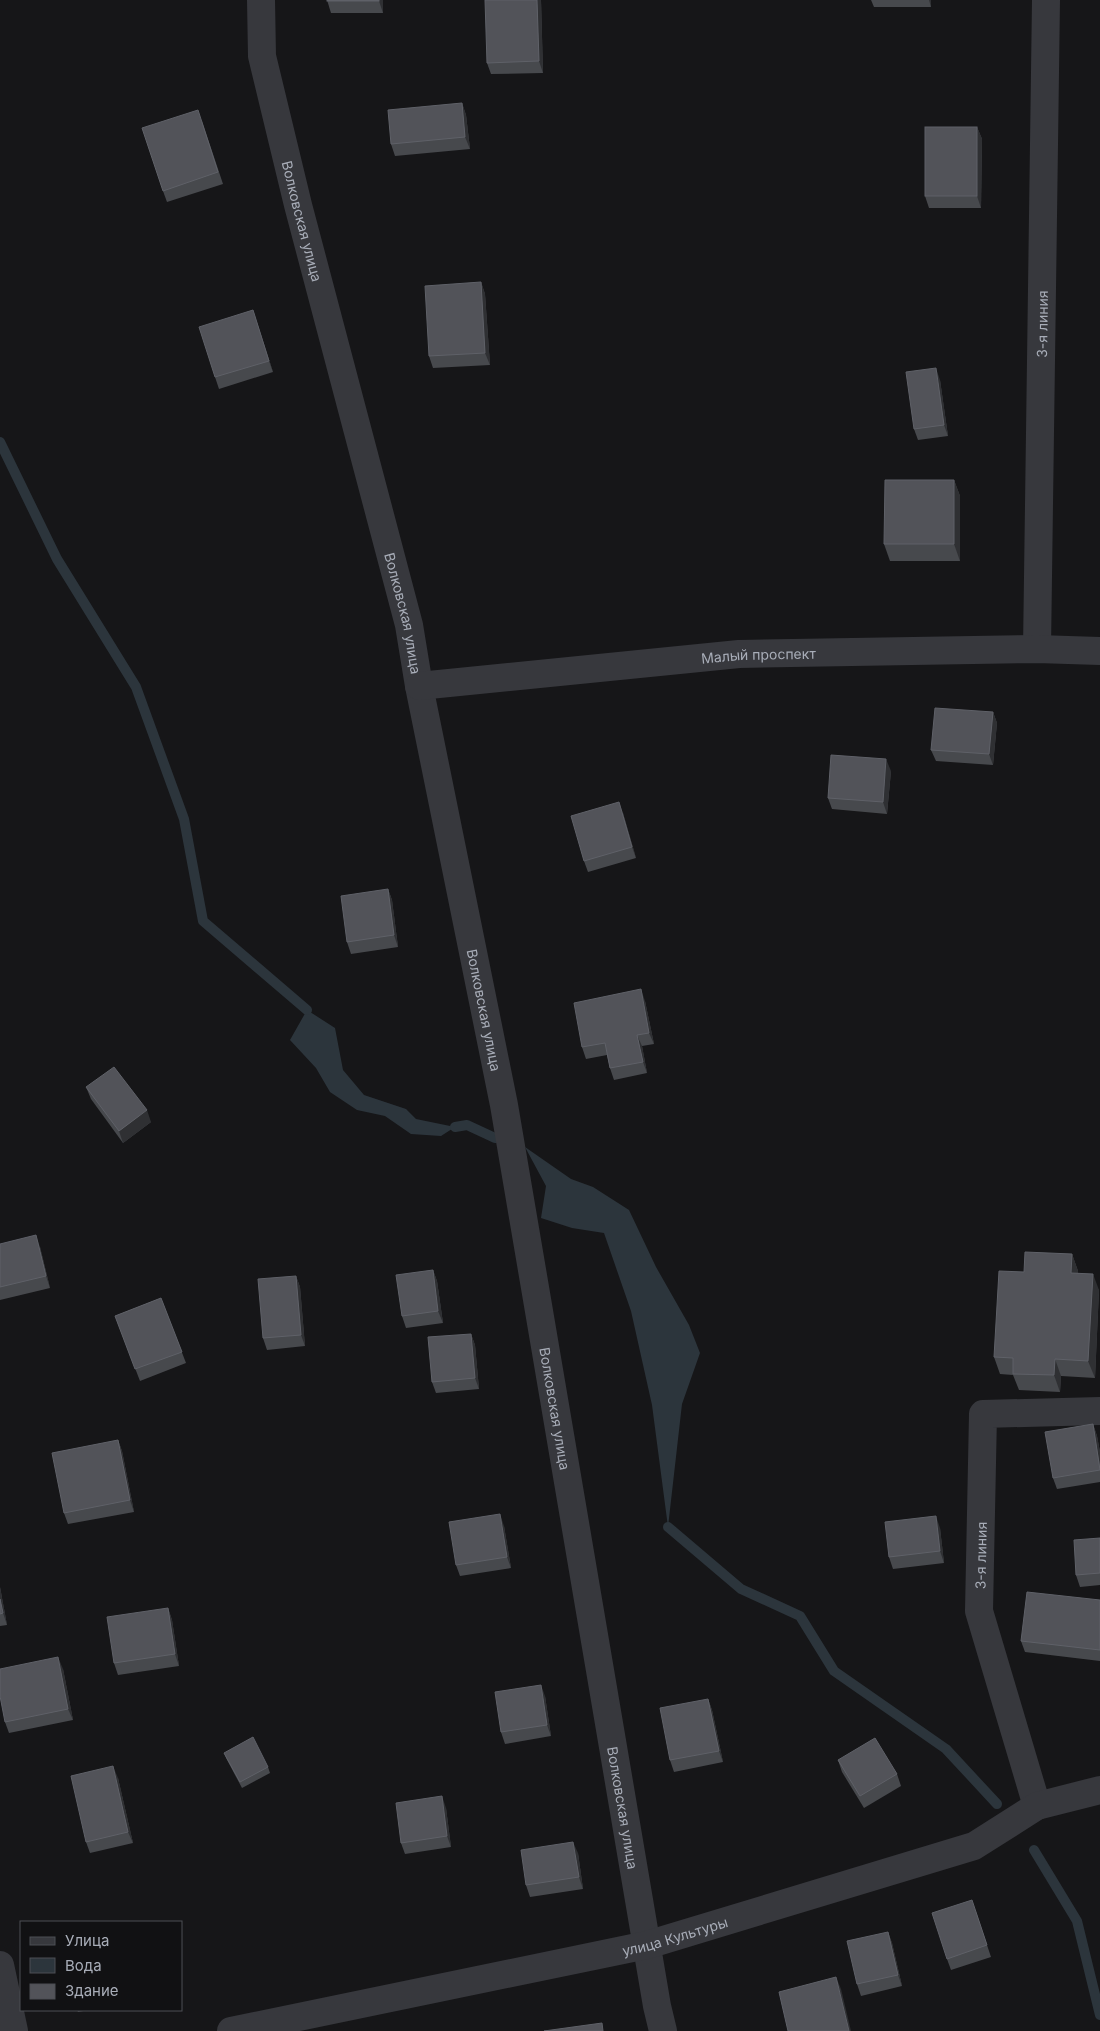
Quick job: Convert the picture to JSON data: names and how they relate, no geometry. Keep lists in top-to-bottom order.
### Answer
{
  "streets": {
    "street": [
      "Волковская улица",
      "3-я линия",
      "Малый проспект",
      "улица Культуры"
    ]
  },
  "crossings": [
    ["Волковская улица", "Малый проспект"],
    ["Волковская улица", "улица Культуры"],
    ["3-я линия", "Малый проспект"],
    ["3-я линия", "улица Культуры"]
  ],
  "legend": ["Улица", "Вода", "Здание"]
}
